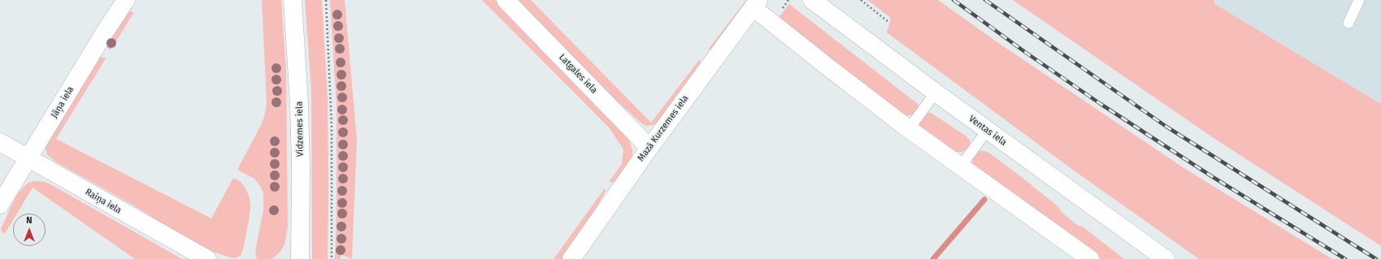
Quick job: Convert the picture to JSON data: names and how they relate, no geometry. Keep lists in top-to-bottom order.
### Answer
{
  "streets": {
    "main road": [
      "Latgales iela",
      "Jāņa iela",
      "Mazā Kurzemes iela",
      "Vidzemes iela",
      "Ventas iela",
      "Raiņa iela"
    ]
  },
  "crossings": [
    ["Latgales iela", "Mazā Kurzemes iela"],
    ["Jāņa iela", "Raiņa iela"]
  ],
  "north": "top"
}
